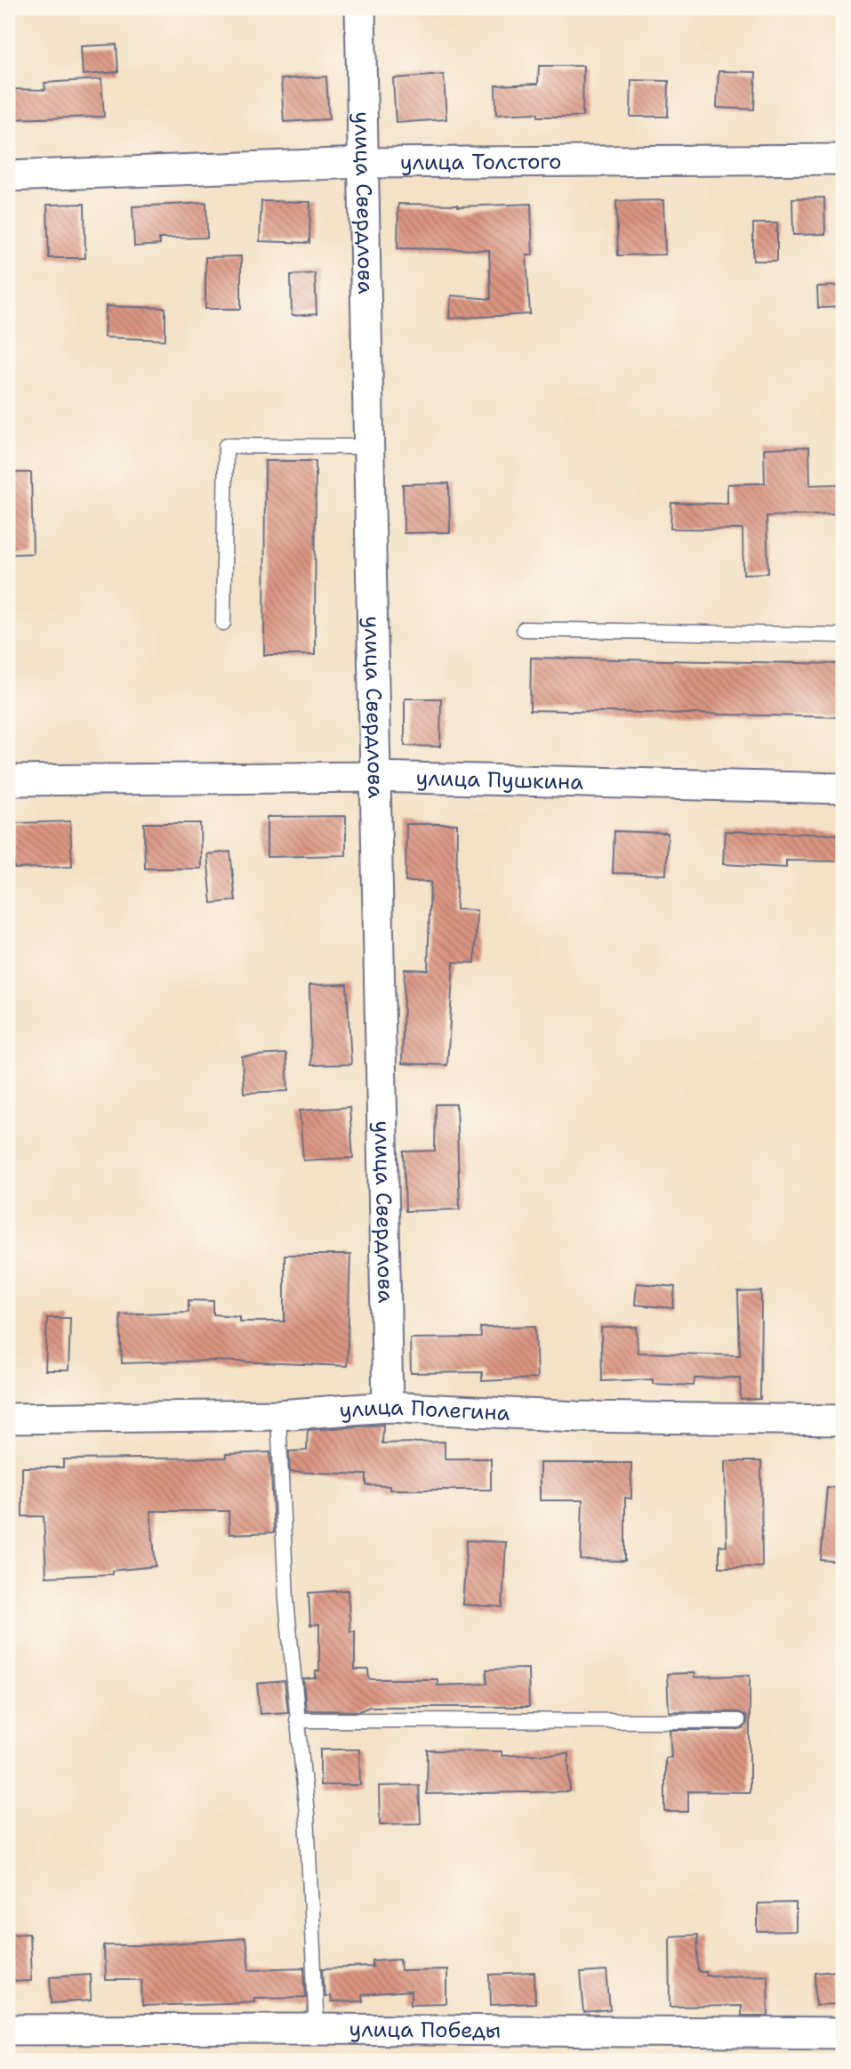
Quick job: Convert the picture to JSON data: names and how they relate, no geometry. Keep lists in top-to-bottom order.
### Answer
{
  "streets": {
    "street": [
      "улица Толстого",
      "улица Свердлова",
      "улица Пушкина",
      "улица Полегина",
      "улица Победы"
    ]
  },
  "crossings": [
    ["улица Толстого", "улица Свердлова"],
    ["улица Свердлова", "улица Пушкина"],
    ["улица Свердлова", "улица Полегина"]
  ]
}
